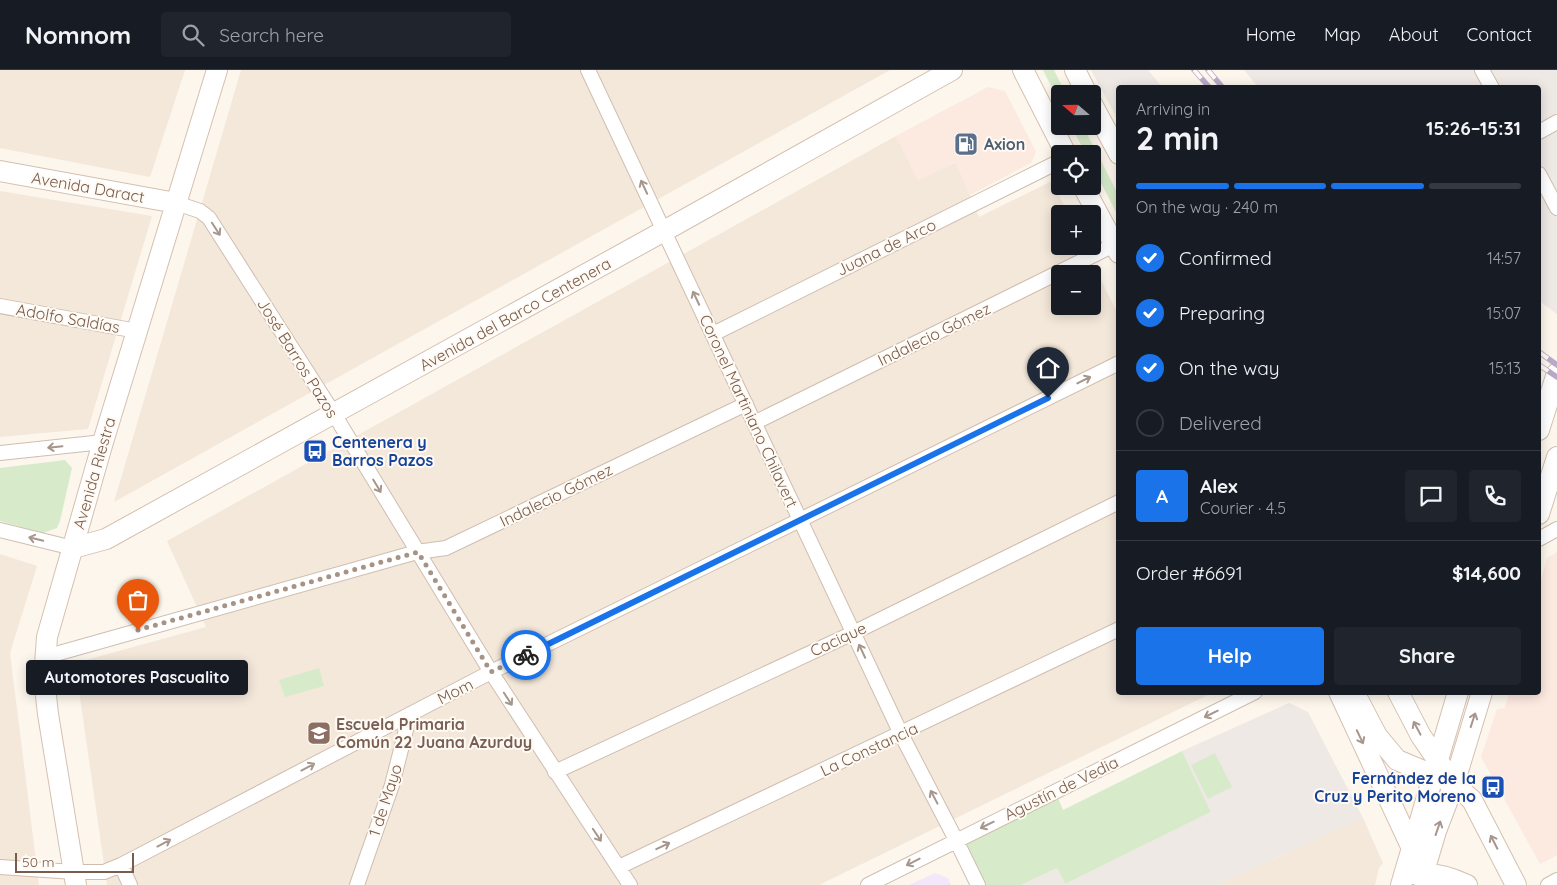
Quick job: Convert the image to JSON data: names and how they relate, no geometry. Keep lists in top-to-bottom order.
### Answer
{
  "streets": {
    "main road": ["Avenida Daract", "Avenida del Barco Centenera", "Avenida Riestra"],
    "street": [
      "Juana de Arco",
      "Adolfo Saldías",
      "Indalecio Gómez",
      "José Barros Pazos",
      "Coronel Martiniano Chilavert",
      "Cacique",
      "Mom",
      "La Constancia",
      "Agustín de Vedia",
      "1 de Mayo"
    ]
  },
  "crossings": [
    ["Avenida Daract", "José Barros Pazos"],
    ["Avenida Daract", "Avenida Riestra"],
    ["Juana de Arco", "Coronel Martiniano Chilavert"],
    ["Avenida del Barco Centenera", "José Barros Pazos"],
    ["Avenida del Barco Centenera", "Coronel Martiniano Chilavert"],
    ["Avenida del Barco Centenera", "Avenida Riestra"],
    ["Adolfo Saldías", "Avenida Riestra"],
    ["Indalecio Gómez", "José Barros Pazos"],
    ["Indalecio Gómez", "Coronel Martiniano Chilavert"],
    ["Indalecio Gómez", "Avenida Riestra"],
    ["José Barros Pazos", "Avenida Riestra"],
    ["José Barros Pazos", "Cacique"],
    ["José Barros Pazos", "Mom"],
    ["José Barros Pazos", "La Constancia"],
    ["Coronel Martiniano Chilavert", "Cacique"],
    ["Coronel Martiniano Chilavert", "Mom"],
    ["Coronel Martiniano Chilavert", "La Constancia"],
    ["Coronel Martiniano Chilavert", "Agustín de Vedia"],
    ["Avenida Riestra", "Mom"],
    ["Mom", "1 de Mayo"]
  ],
  "one_way": [
    "José Barros Pazos",
    "Coronel Martiniano Chilavert",
    "Mom",
    "La Constancia",
    "Agustín de Vedia"
  ],
  "places": {
    "fuel station": ["Axion"],
    "bus stop": ["Centenera y Barros Pazos", "Fernández de la Cruz y Perito Moreno"],
    "other": ["Automotores Pascualito"],
    "school or university": ["Escuela Primaria Común 22 Juana Azurduy"]
  },
  "scale_bar": "50 m",
  "north": "left",
  "page": {
    "header": "Nomnom",
    "search": "Search here",
    "nav": [
      "Home",
      "Map",
      "About",
      "Contact"
    ],
    "map_buttons": ["+", "−"],
    "heading": ["2 min", "Arriving in", "15:26–15:31"],
    "panel": [
      "Alex",
      "Courier · 4.5",
      "Order #6691",
      "$14,600"
    ],
    "bar": "On the way · 240 m",
    "list": [
      ["Confirmed", "14:57"],
      ["Preparing", "15:07"],
      ["On the way", "15:13"],
      "Delivered"
    ],
    "round": "A",
    "buttons": ["Help", "Share"],
    "bubble": "Automotores Pascualito",
    "scale": "50 m"
  }
}
